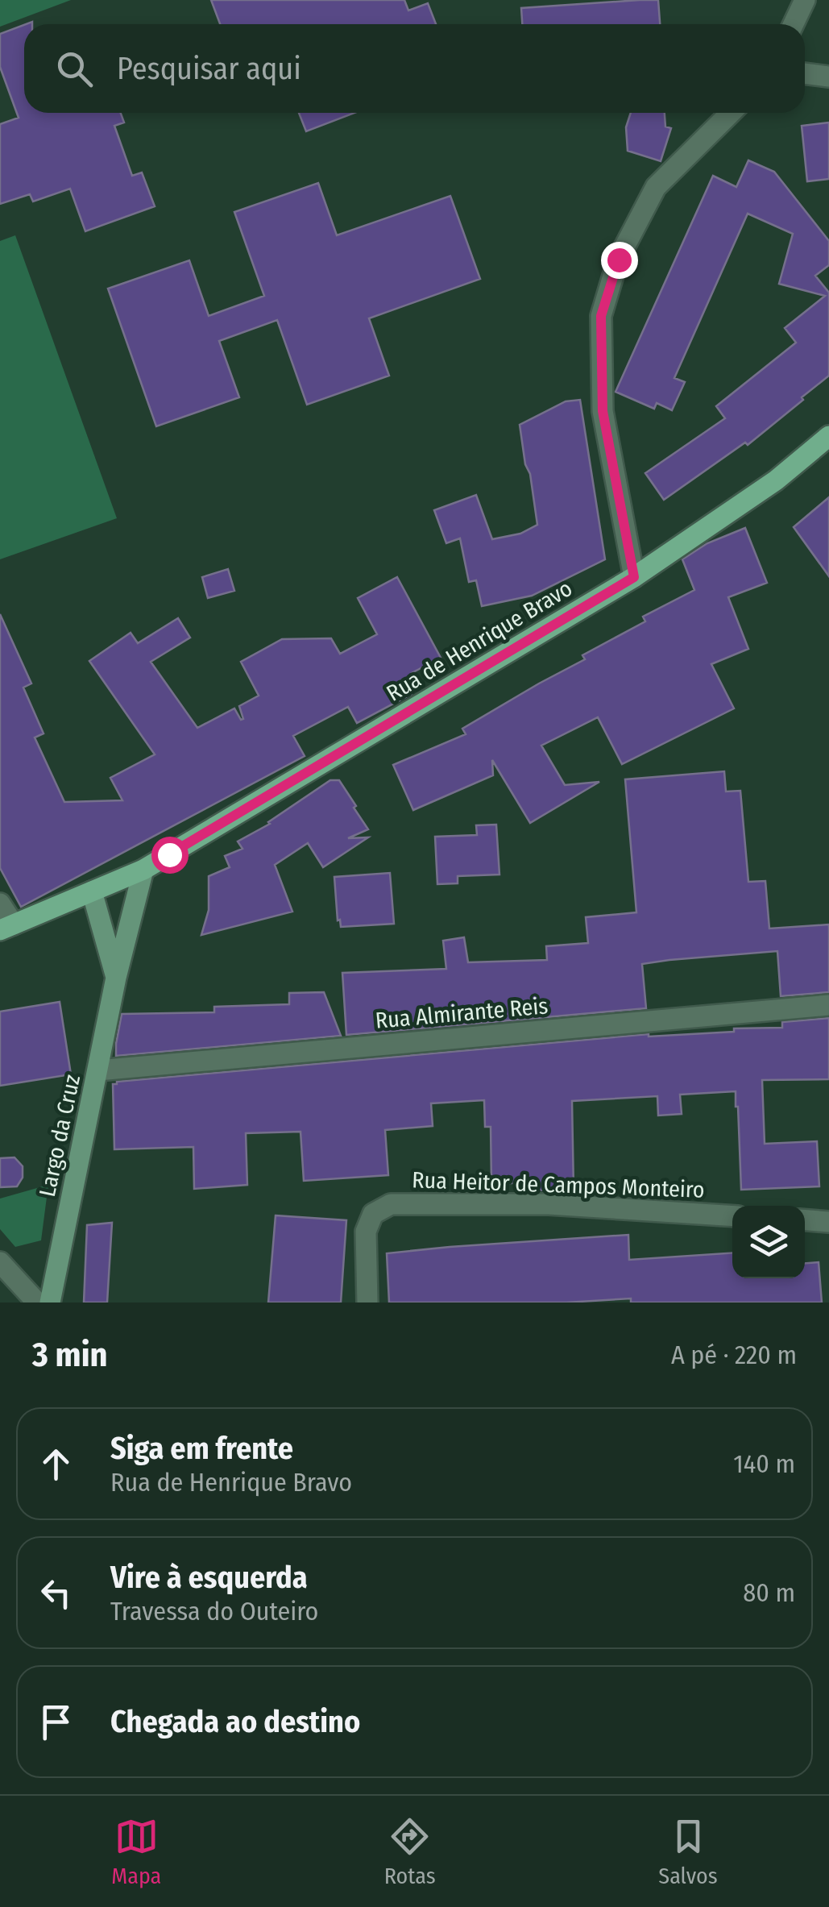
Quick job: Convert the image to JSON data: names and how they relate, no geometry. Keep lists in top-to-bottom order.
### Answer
{
  "streets": {
    "main road": ["Rua de Henrique Bravo"],
    "street": ["Rua Almirante Reis", "Largo da Cruz", "Rua Heitor de Campos Monteiro"]
  },
  "crossings": [
    ["Rua de Henrique Bravo", "Largo da Cruz"],
    ["Rua Almirante Reis", "Largo da Cruz"]
  ],
  "page": {
    "search": "Pesquisar aqui",
    "heading": ["3 min", "A pé · 220 m"],
    "list": [
      ["Siga em frente", "Rua de Henrique Bravo", "140 m"],
      ["Vire à esquerda", "Travessa do Outeiro", "80 m"],
      "Chegada ao destino"
    ],
    "nav": ["Mapa", "Rotas", "Salvos"]
  }
}
